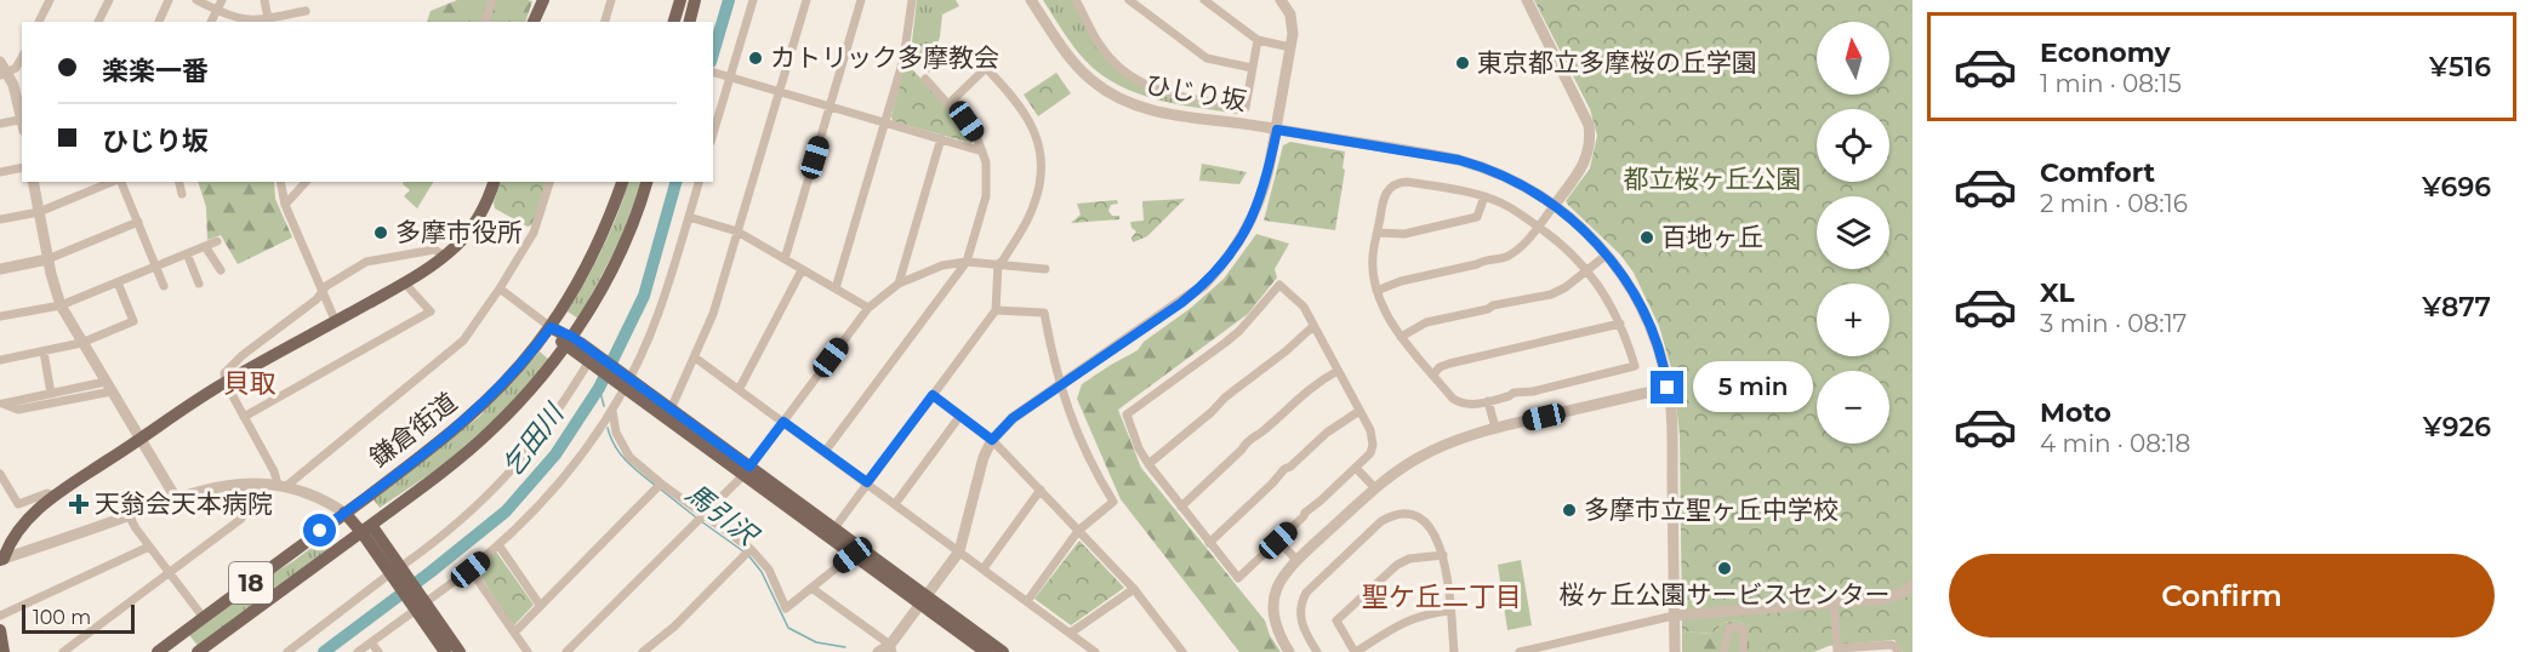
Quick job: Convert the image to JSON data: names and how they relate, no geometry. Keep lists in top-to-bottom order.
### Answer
{
  "streets": {
    "main road": ["鎌倉街道", "18"],
    "street": ["ひじり坂"]
  },
  "districts": ["貝取", "聖ケ丘二丁目"],
  "water": ["乞田川", "馬引沢"],
  "parks": ["都立桜ヶ丘公園"],
  "places": {
    "other": [
      "カトリック多摩教会",
      "東京都立多摩桜の丘学園",
      "多摩市役所",
      "百地ヶ丘",
      "多摩市立聖ヶ丘中学校",
      "桜ヶ丘公園サービスセンター"
    ],
    "health": ["天翁会天本病院"]
  },
  "scale_bar": "100 m",
  "north": "top",
  "page": {
    "list": [
      {
        "name": "Economy",
        "note": "1 min · 08:15",
        "value": "¥516"
      },
      {
        "name": "Comfort",
        "note": "2 min · 08:16",
        "value": "¥696"
      },
      {
        "name": "XL",
        "note": "3 min · 08:17",
        "value": "¥877"
      },
      {
        "name": "Moto",
        "note": "4 min · 08:18",
        "value": "¥926"
      }
    ],
    "map_buttons": ["+", "−"],
    "banner": ["楽楽一番", "ひじり坂"],
    "bubble": "5 min",
    "buttons": "Confirm",
    "scale": "100 m"
  }
}
